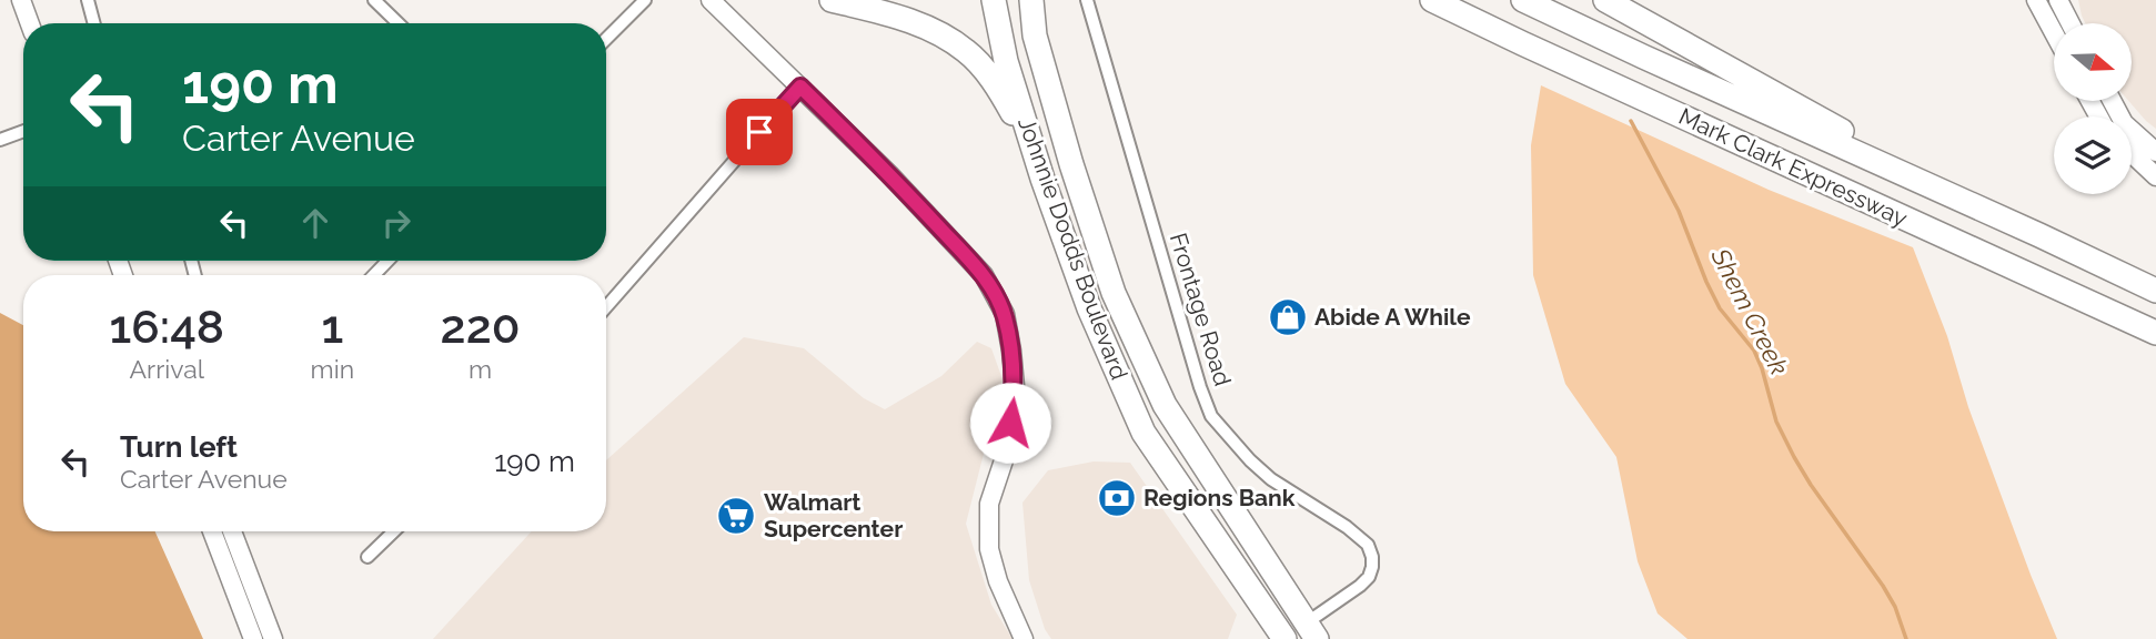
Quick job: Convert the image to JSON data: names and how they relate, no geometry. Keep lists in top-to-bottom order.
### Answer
{
  "streets": {
    "highway": ["Mark Clark Expressway", "Johnnie Dodds Boulevard"],
    "street": ["Frontage Road"]
  },
  "crossings": [
    ["Johnnie Dodds Boulevard", "Frontage Road"]
  ],
  "water": ["Shem Creek"],
  "places": {
    "shop": ["Abide A While"],
    "bank": ["Regions Bank"],
    "supermarket": ["Walmart Supercenter"]
  },
  "north": "right",
  "page": {
    "turn": ["190 m", "Carter Avenue"],
    "eta": [
      "16:48",
      "Arrival",
      "1",
      "min",
      "220",
      "m"
    ],
    "list": [
      {
        "name": "Turn left",
        "note": "Carter Avenue",
        "value": "190 m"
      }
    ]
  }
}
